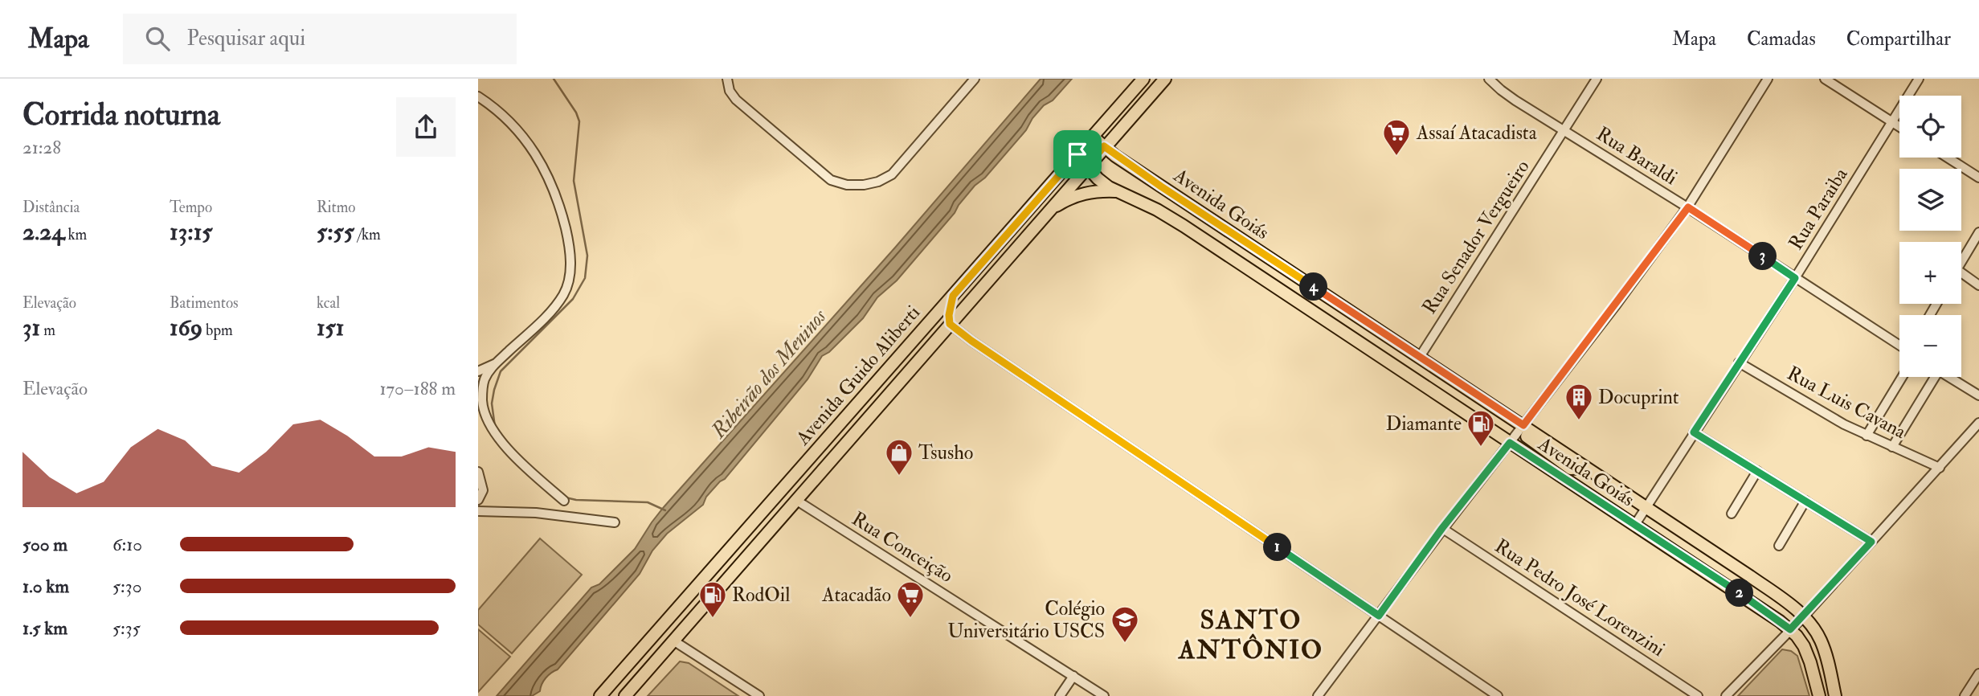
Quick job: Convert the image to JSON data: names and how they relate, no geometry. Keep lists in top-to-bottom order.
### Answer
{
  "streets": {
    "main road": ["Avenida Goiás", "Avenida Guido Aliberti"],
    "street": [
      "Rua Baraldi",
      "Rua Paraiba",
      "Rua Senador Vergueiro",
      "Rua Luis Cavana",
      "Rua Conceição",
      "Rua Pedro José Lorenzini"
    ]
  },
  "crossings": [
    ["Rua Baraldi", "Rua Paraiba"],
    ["Rua Baraldi", "Rua Senador Vergueiro"],
    ["Avenida Goiás", "Rua Paraiba"],
    ["Avenida Goiás", "Rua Senador Vergueiro"],
    ["Avenida Goiás", "Avenida Guido Aliberti"],
    ["Rua Paraiba", "Rua Luis Cavana"],
    ["Avenida Guido Aliberti", "Rua Conceição"]
  ],
  "districts": ["SANTO ANTÔNIO"],
  "water": ["Ribeirão dos Meninos"],
  "places": {
    "supermarket": ["Assaí Atacadista", "Atacadão"],
    "building": ["Docuprint"],
    "fuel station": ["Diamante", "RodOil"],
    "shop": ["Tsusho"],
    "school or university": ["Colégio Universitário USCS"]
  },
  "page": {
    "header": "Mapa",
    "search": "Pesquisar aqui",
    "nav": ["Mapa", "Camadas", "Compartilhar"],
    "heading": ["Corrida noturna", "21:28"],
    "map_buttons": ["+", "−"],
    "stats": [
      ["Distância", "2.24 km"],
      ["Tempo", "13:15"],
      ["Ritmo", "5:55 /km"],
      ["Elevação", "31 m"],
      ["Batimentos", "169 bpm"],
      ["kcal", "151"]
    ],
    "pins": [
      "3",
      "4",
      "1",
      "2"
    ],
    "chart": ["Elevação", "170–188 m"],
    "list": [
      {
        "name": "500 m",
        "note": "6:10"
      },
      {
        "name": "1.0 km",
        "note": "5:30"
      },
      {
        "name": "1.5 km",
        "note": "5:35"
      }
    ]
  }
}
